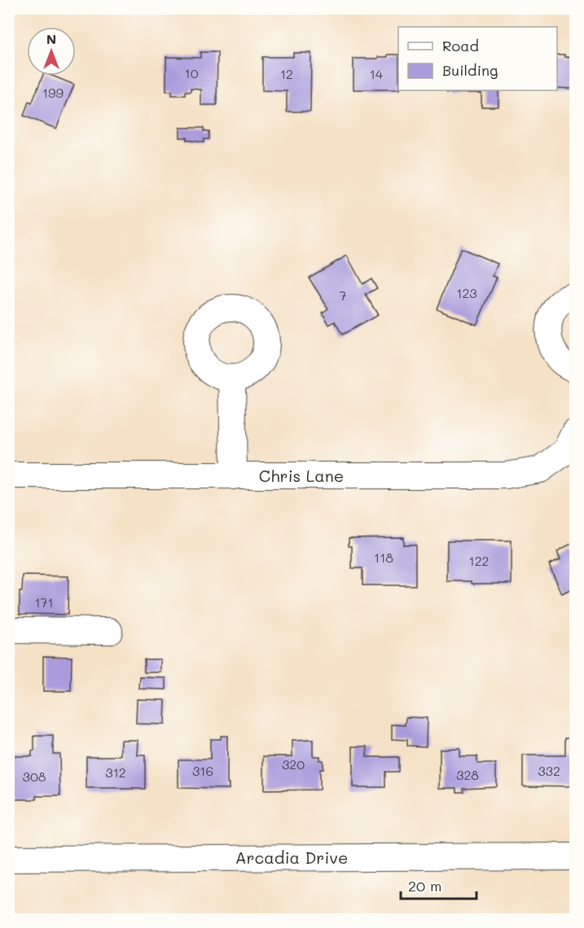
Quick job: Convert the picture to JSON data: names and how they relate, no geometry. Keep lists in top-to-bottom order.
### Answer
{
  "streets": {
    "street": ["Chris Lane", "Arcadia Drive"]
  },
  "house_numbers": [
    "10",
    "12",
    "14",
    "199",
    "123",
    "7",
    "118",
    "122",
    "171",
    "320",
    "316",
    "332",
    "312",
    "328",
    "308"
  ],
  "legend": ["Road", "Building"],
  "scale_bar": "20 m",
  "north": "top"
}
